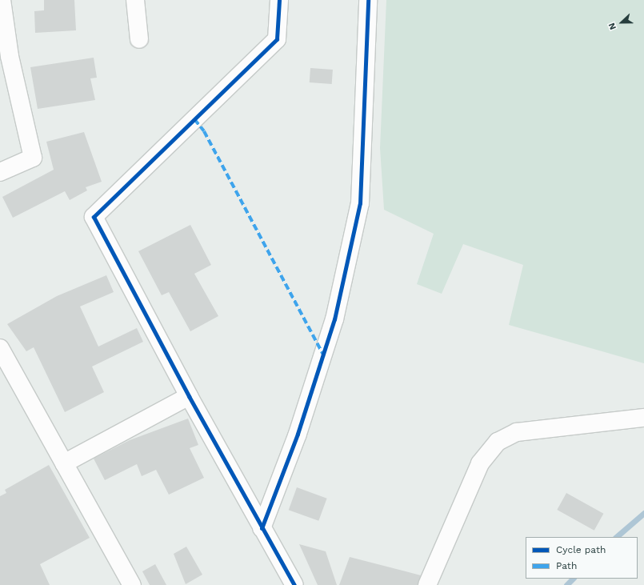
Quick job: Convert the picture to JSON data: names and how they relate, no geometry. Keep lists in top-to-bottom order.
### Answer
{
  "legend": ["Cycle path", "Path"],
  "north": "left"
}
